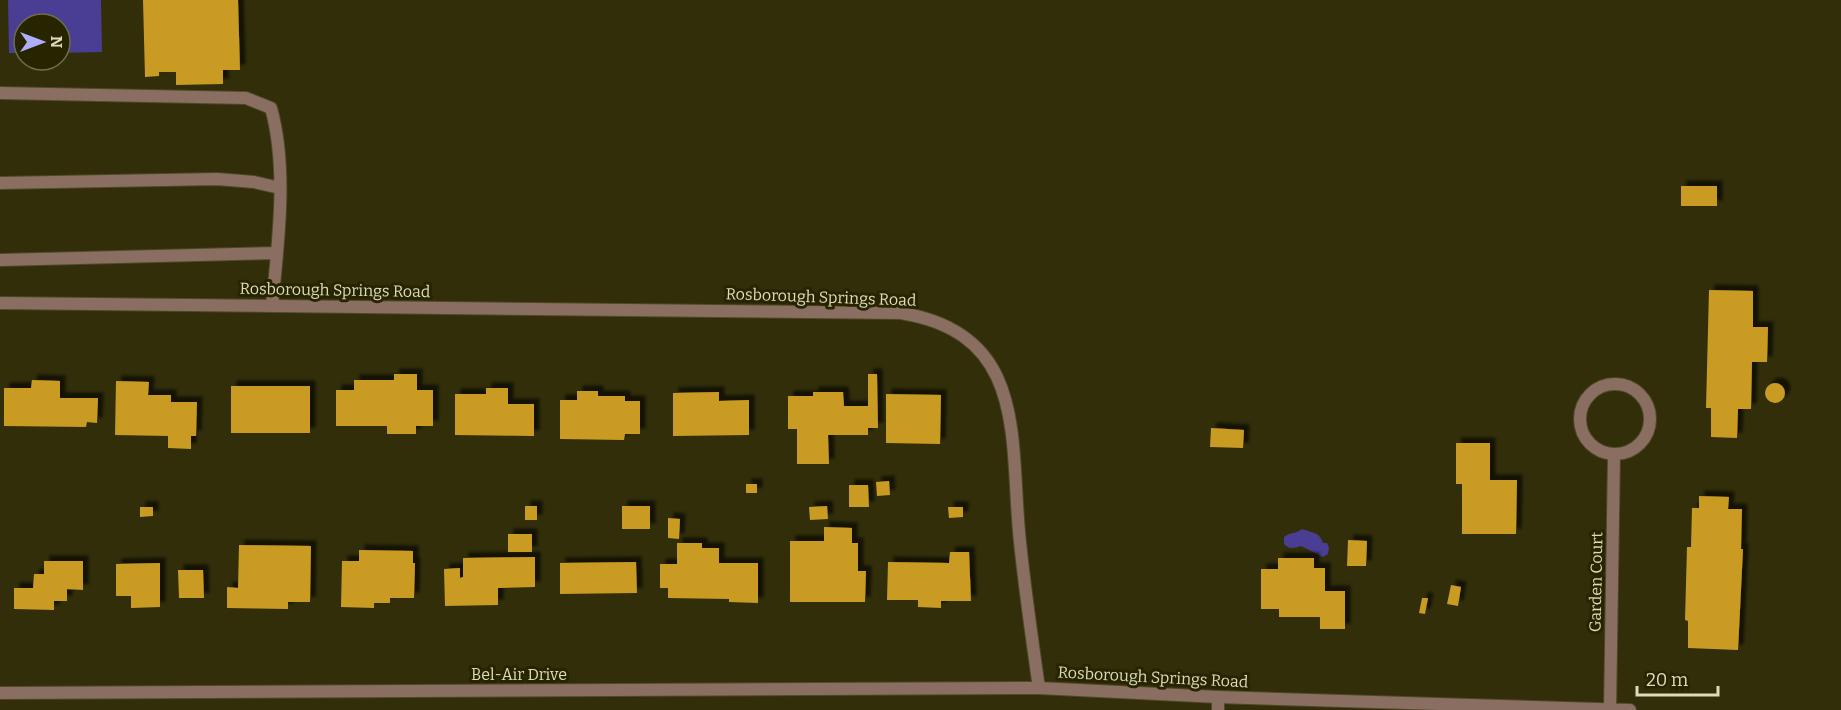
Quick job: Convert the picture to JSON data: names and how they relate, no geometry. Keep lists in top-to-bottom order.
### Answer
{
  "streets": {
    "street": ["Rosborough Springs Road", "Garden Court", "Bel-Air Drive"]
  },
  "crossings": [
    ["Rosborough Springs Road", "Garden Court"],
    ["Rosborough Springs Road", "Bel-Air Drive"]
  ],
  "scale_bar": "20 m",
  "north": "right"
}
